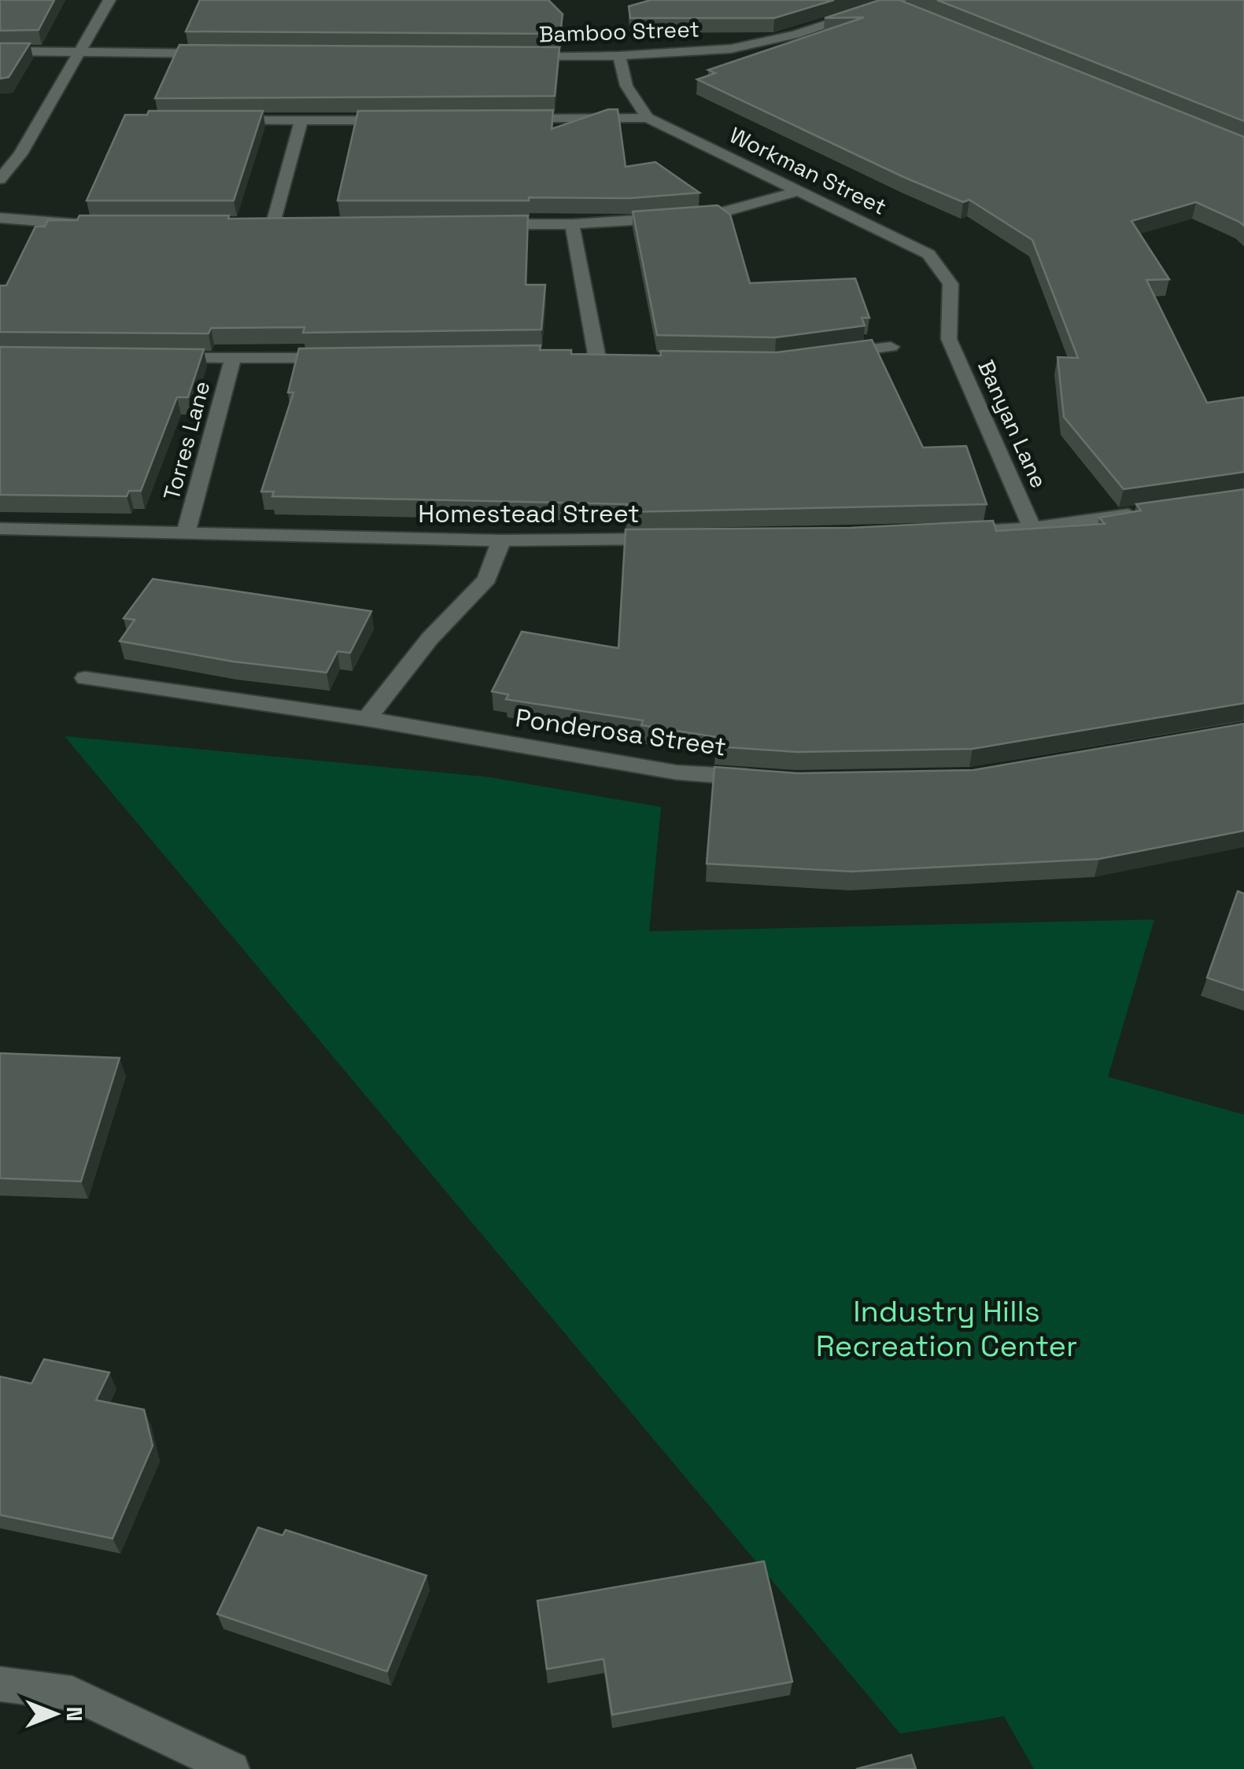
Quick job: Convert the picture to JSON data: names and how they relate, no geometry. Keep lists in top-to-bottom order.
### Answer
{
  "streets": {
    "street": [
      "Bamboo Street",
      "Workman Street",
      "Banyan Lane",
      "Torres Lane",
      "Homestead Street",
      "Ponderosa Street"
    ]
  },
  "crossings": [
    ["Workman Street", "Banyan Lane"],
    ["Torres Lane", "Homestead Street"]
  ],
  "parks": ["Industry Hills Recreation Center"],
  "north": "right"
}
